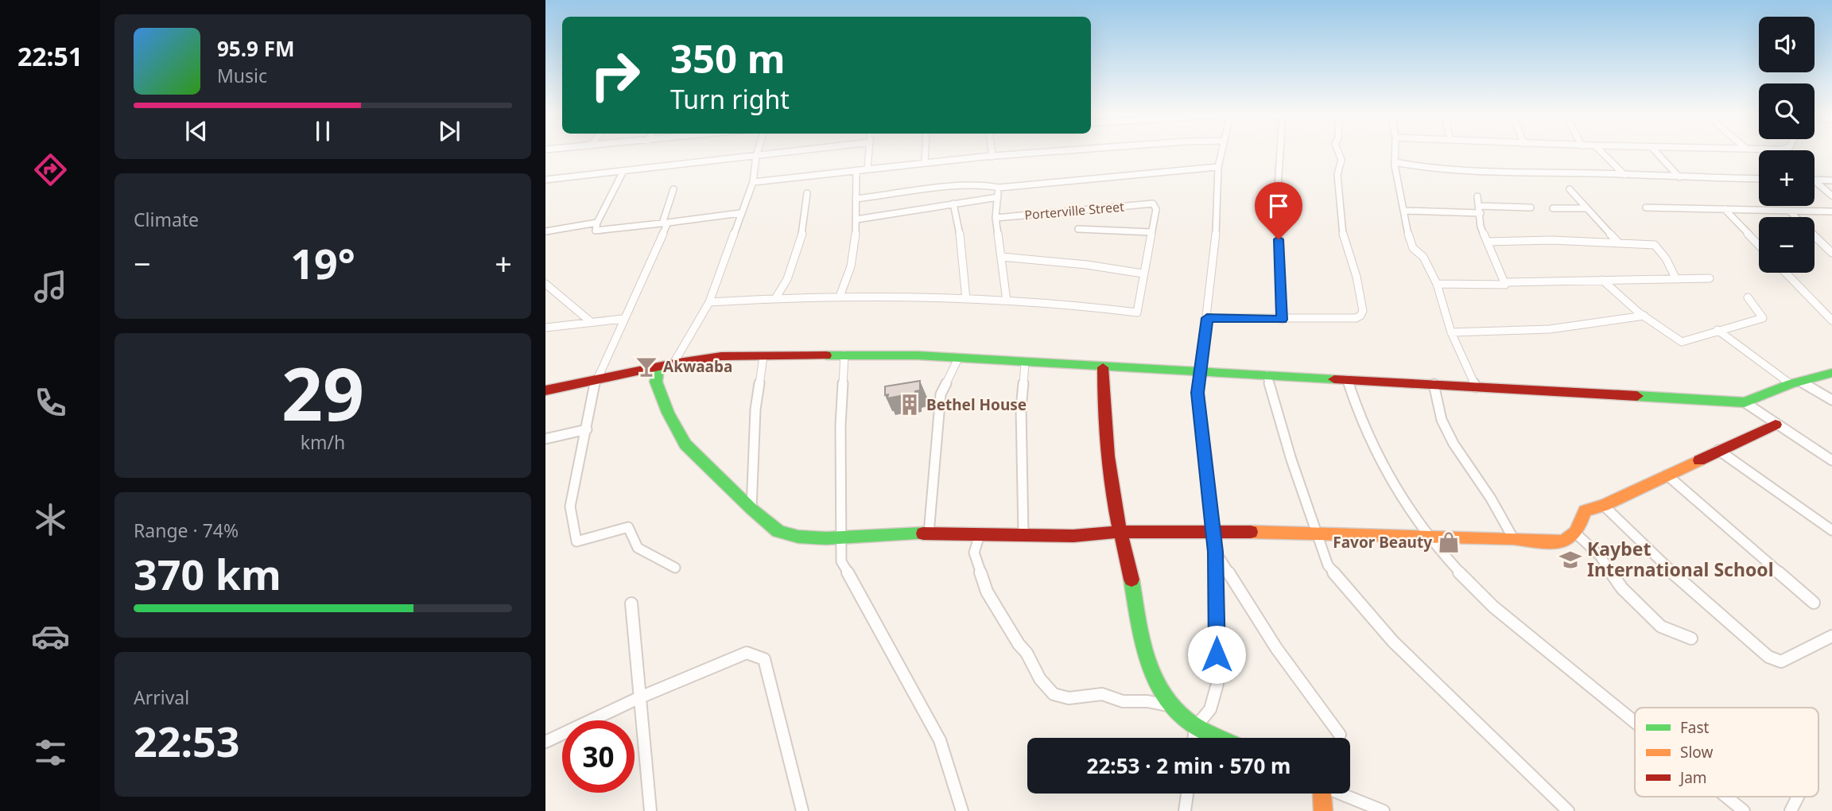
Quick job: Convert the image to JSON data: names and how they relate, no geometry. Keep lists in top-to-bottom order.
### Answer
{
  "streets": {
    "street": ["Porterville Street"]
  },
  "places": {
    "bar": ["Akwaaba"],
    "building": ["Bethel House"],
    "shop": ["Favor Beauty"],
    "school or university": ["Kaybet International School"]
  },
  "legend": ["Fast", "Slow", "Jam"],
  "page": {
    "tabs": "22:51",
    "map_buttons": ["+", "−"],
    "turn": ["350 m", "Turn right"],
    "song": ["95.9 FM", "Music"],
    "tile": [
      "Climate",
      ["29", "km/h"],
      ["Range · 74%", "370 km"],
      ["Arrival", "22:53"]
    ],
    "heat": ["−", "19°", "+"],
    "limit": "30",
    "trip": "22:53 · 2 min · 570 m"
  }
}
